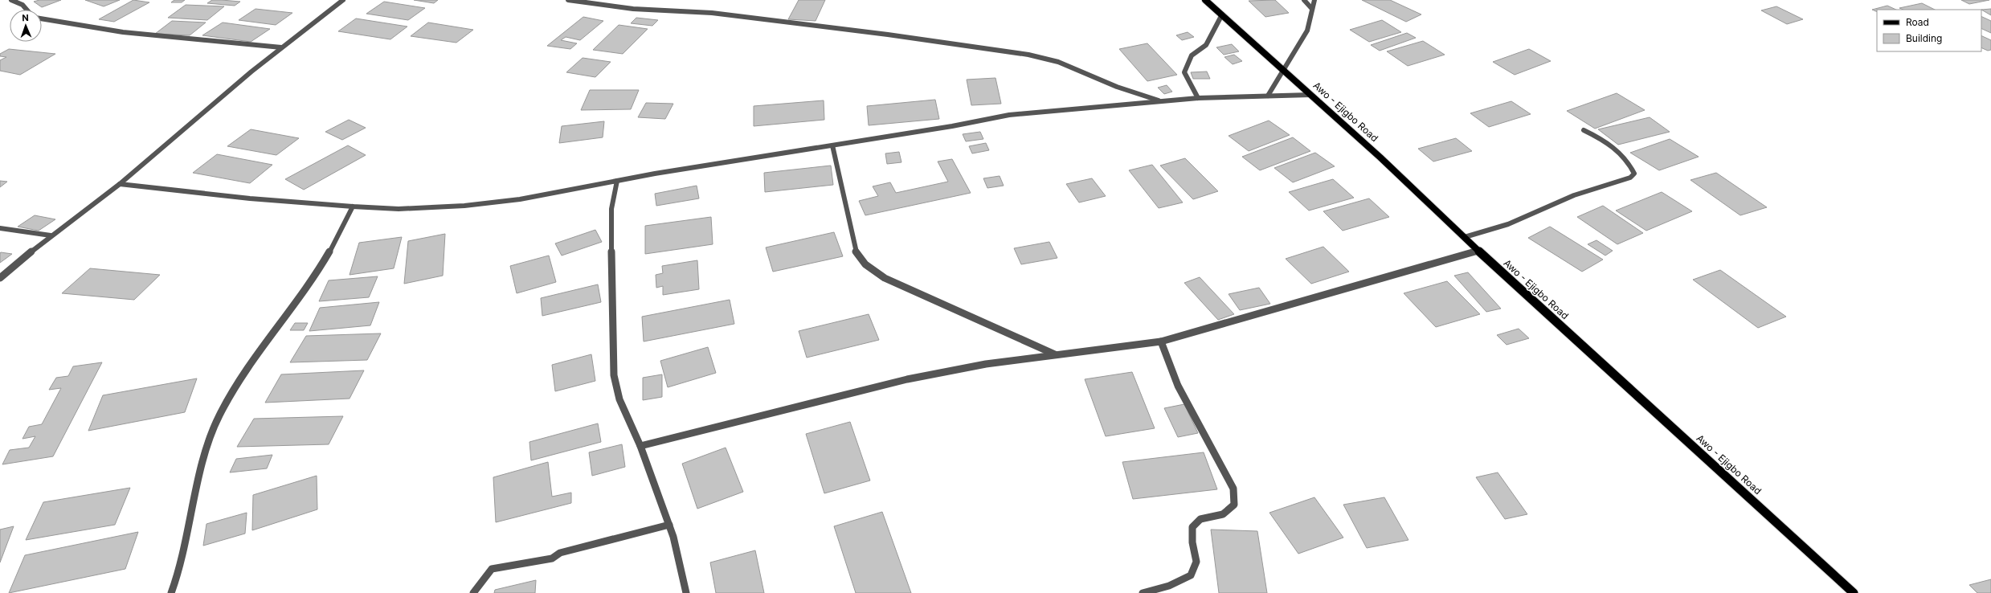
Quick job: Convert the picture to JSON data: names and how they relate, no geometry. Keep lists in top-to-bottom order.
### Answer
{
  "streets": {
    "main road": ["Awo - Ejigbo Road"]
  },
  "legend": ["Road", "Building"],
  "north": "top"
}
